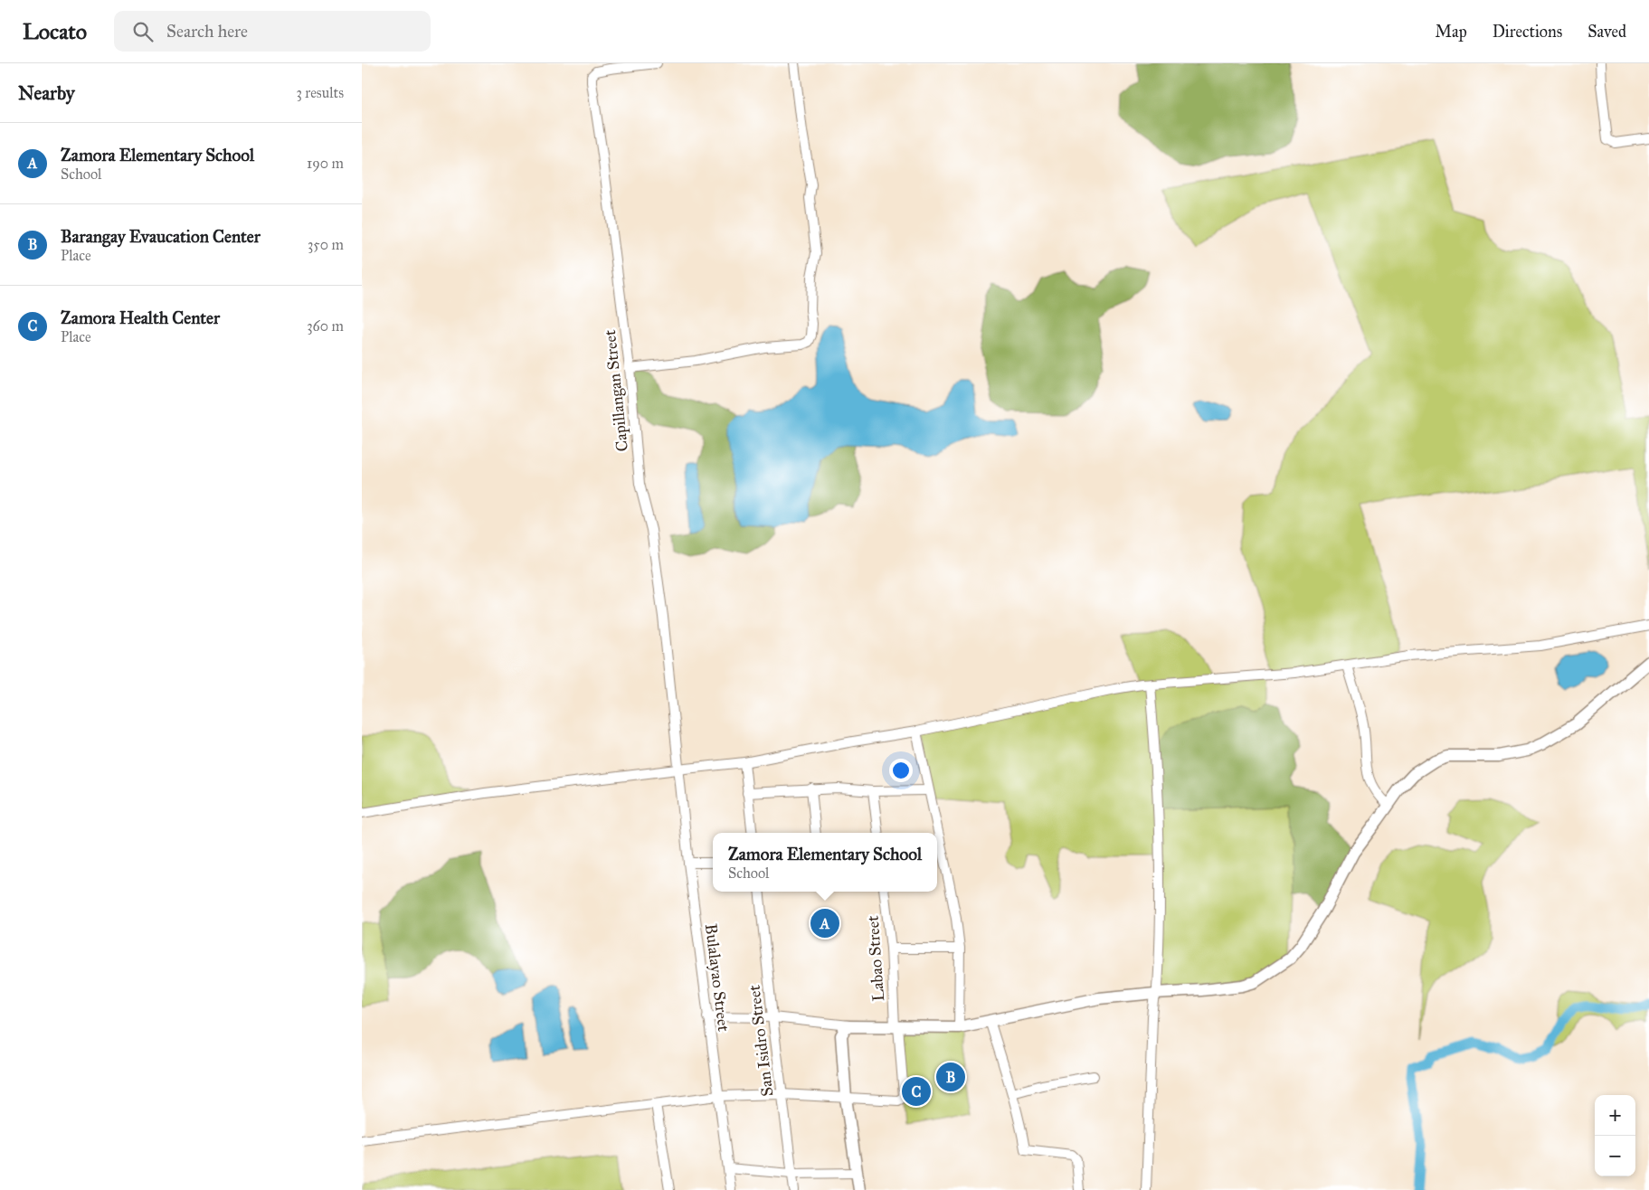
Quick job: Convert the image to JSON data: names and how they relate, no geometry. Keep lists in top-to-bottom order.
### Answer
{
  "streets": {
    "street": [
      "Capillangan Street",
      "Labao Street",
      "Bulalayao Street",
      "San Isidro Street"
    ]
  },
  "crossings": [
    ["Capillangan Street", "Bulalayao Street"]
  ],
  "page": {
    "header": "Locato",
    "search": "Search here",
    "nav": ["Map", "Directions", "Saved"],
    "heading": ["Nearby", "3 results"],
    "list": [
      {
        "mark": "A",
        "name": "Zamora Elementary School",
        "note": "School",
        "value": "190 m"
      },
      {
        "mark": "B",
        "name": "Barangay Evaucation Center",
        "note": "Place",
        "value": "350 m"
      },
      {
        "mark": "C",
        "name": "Zamora Health Center",
        "note": "Place",
        "value": "360 m"
      }
    ],
    "popup": ["Zamora Elementary School", "School"],
    "pins": ["A", "B", "C"],
    "map_buttons": ["+", "−"]
  }
}
